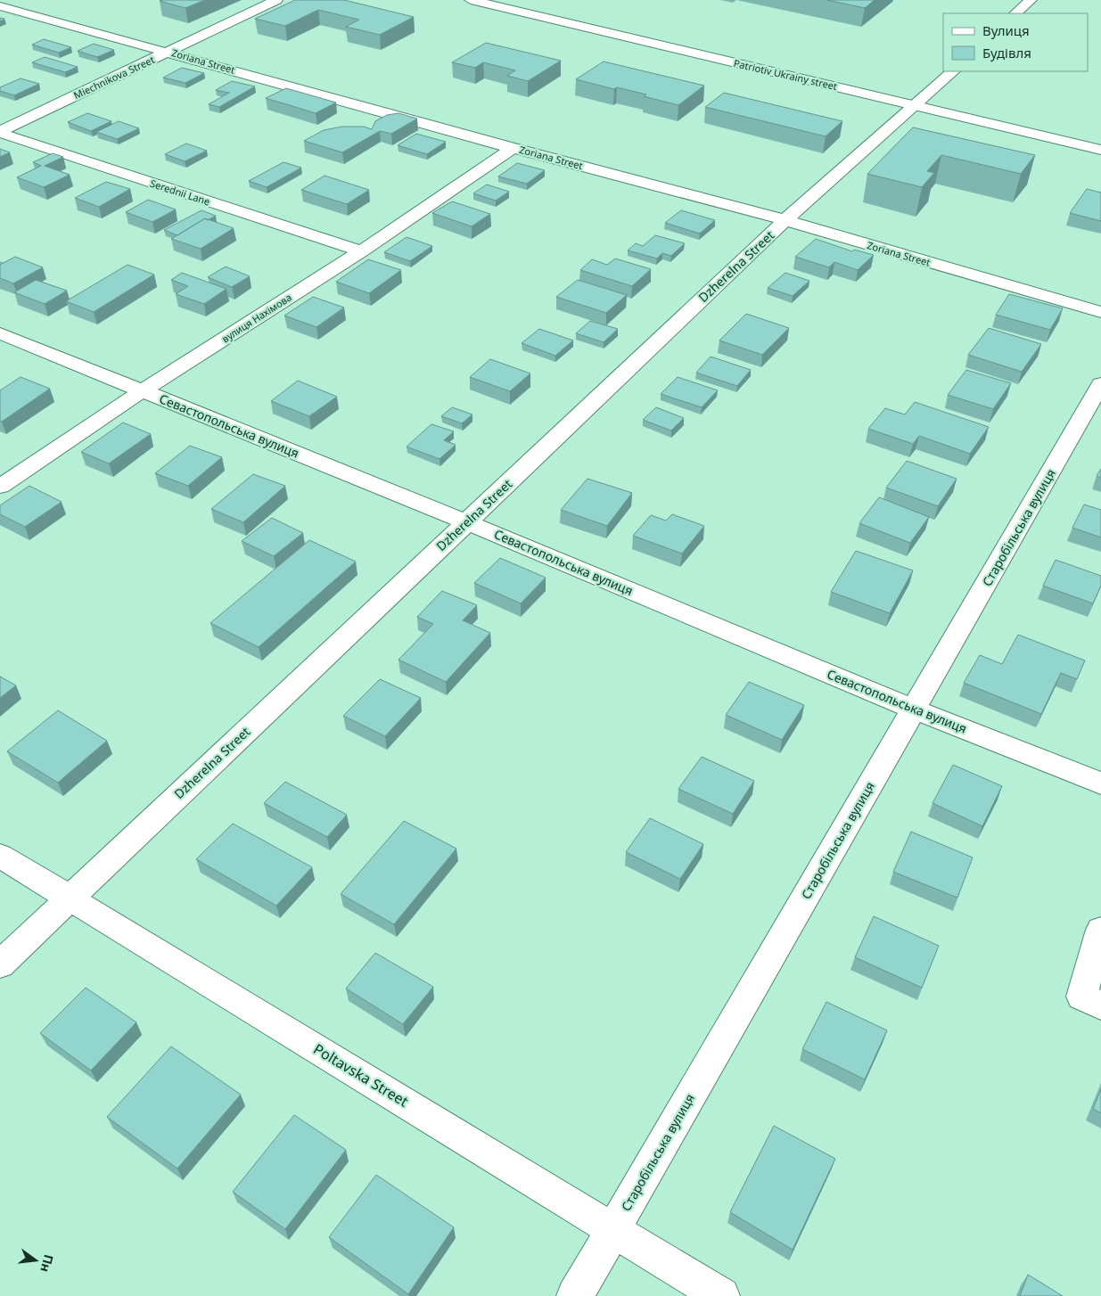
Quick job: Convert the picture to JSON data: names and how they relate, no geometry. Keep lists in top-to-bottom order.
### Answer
{
  "streets": {
    "street": [
      "Zoriana Street",
      "Patriotiv Ukrainy street",
      "Miechnikova Street",
      "Serednii Lane",
      "Dzherelna Street",
      "вулиця Нахімова",
      "Севастопольська вулиця",
      "Старобільська вулиця",
      "Poltavska Street"
    ]
  },
  "crossings": [
    ["Zoriana Street", "Miechnikova Street"],
    ["Zoriana Street", "Dzherelna Street"],
    ["Zoriana Street", "вулиця Нахімова"],
    ["Patriotiv Ukrainy street", "Dzherelna Street"],
    ["Miechnikova Street", "Serednii Lane"],
    ["Serednii Lane", "вулиця Нахімова"],
    ["Dzherelna Street", "Севастопольська вулиця"],
    ["Dzherelna Street", "Poltavska Street"],
    ["вулиця Нахімова", "Севастопольська вулиця"],
    ["Севастопольська вулиця", "Старобільська вулиця"],
    ["Старобільська вулиця", "Poltavska Street"]
  ],
  "legend": ["Вулиця", "Будівля"],
  "north": "right"
}
